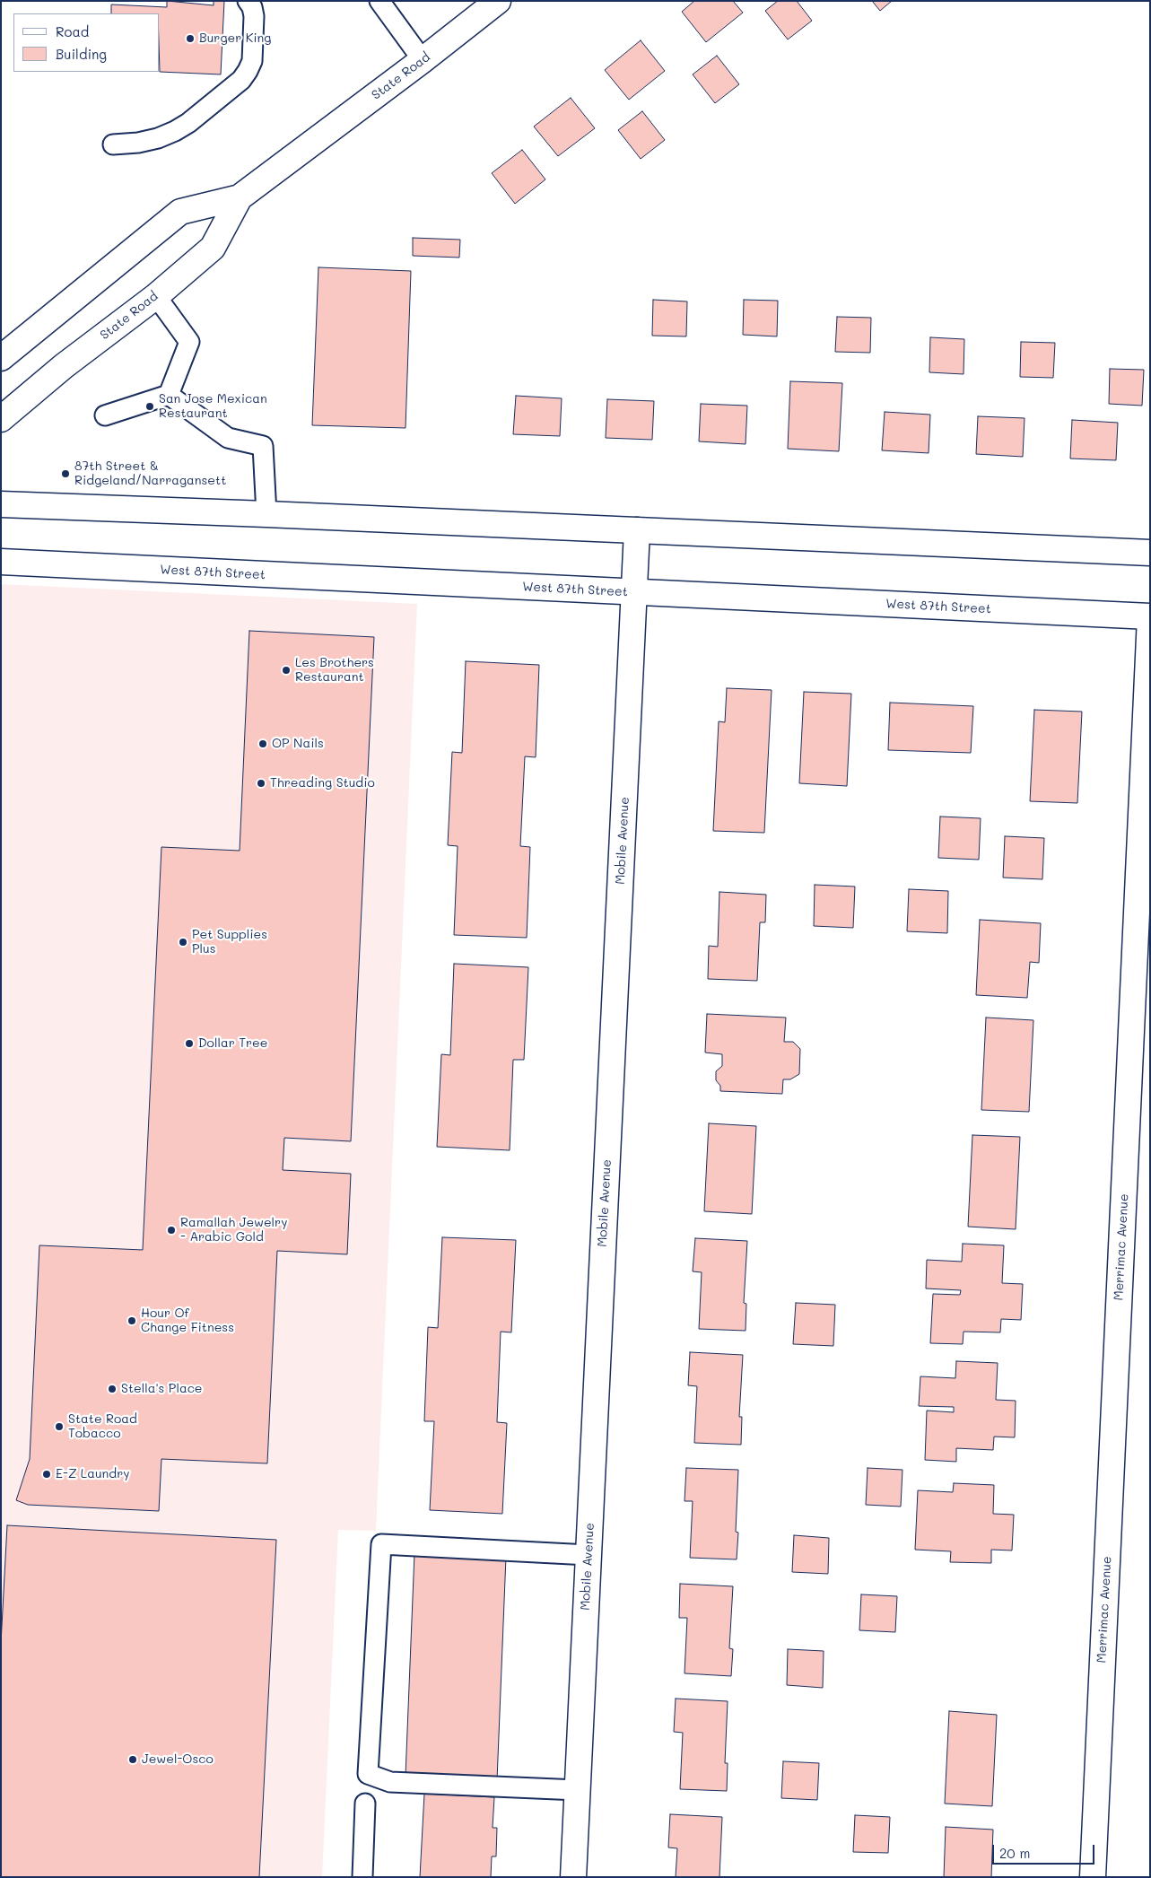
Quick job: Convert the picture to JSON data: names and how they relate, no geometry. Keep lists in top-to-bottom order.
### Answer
{
  "streets": {
    "street": [
      "State Road",
      "West 87th Street",
      "Mobile Avenue",
      "Merrimac Avenue"
    ]
  },
  "crossings": [
    ["West 87th Street", "Mobile Avenue"],
    ["West 87th Street", "Merrimac Avenue"]
  ],
  "places": [
    "Burger King",
    "San Jose Mexican Restaurant",
    "87th Street & Ridgeland/Narragansett",
    "Les Brothers Restaurant",
    "OP Nails",
    "Threading Studio",
    "Pet Supplies Plus",
    "Dollar Tree",
    "Ramallah Jewelry - Arabic Gold",
    "Hour Of Change Fitness",
    "Stella's Place",
    "State Road Tobacco",
    "E-Z Laundry",
    "Jewel-Osco"
  ],
  "legend": ["Road", "Building"],
  "scale_bar": "20 m"
}
